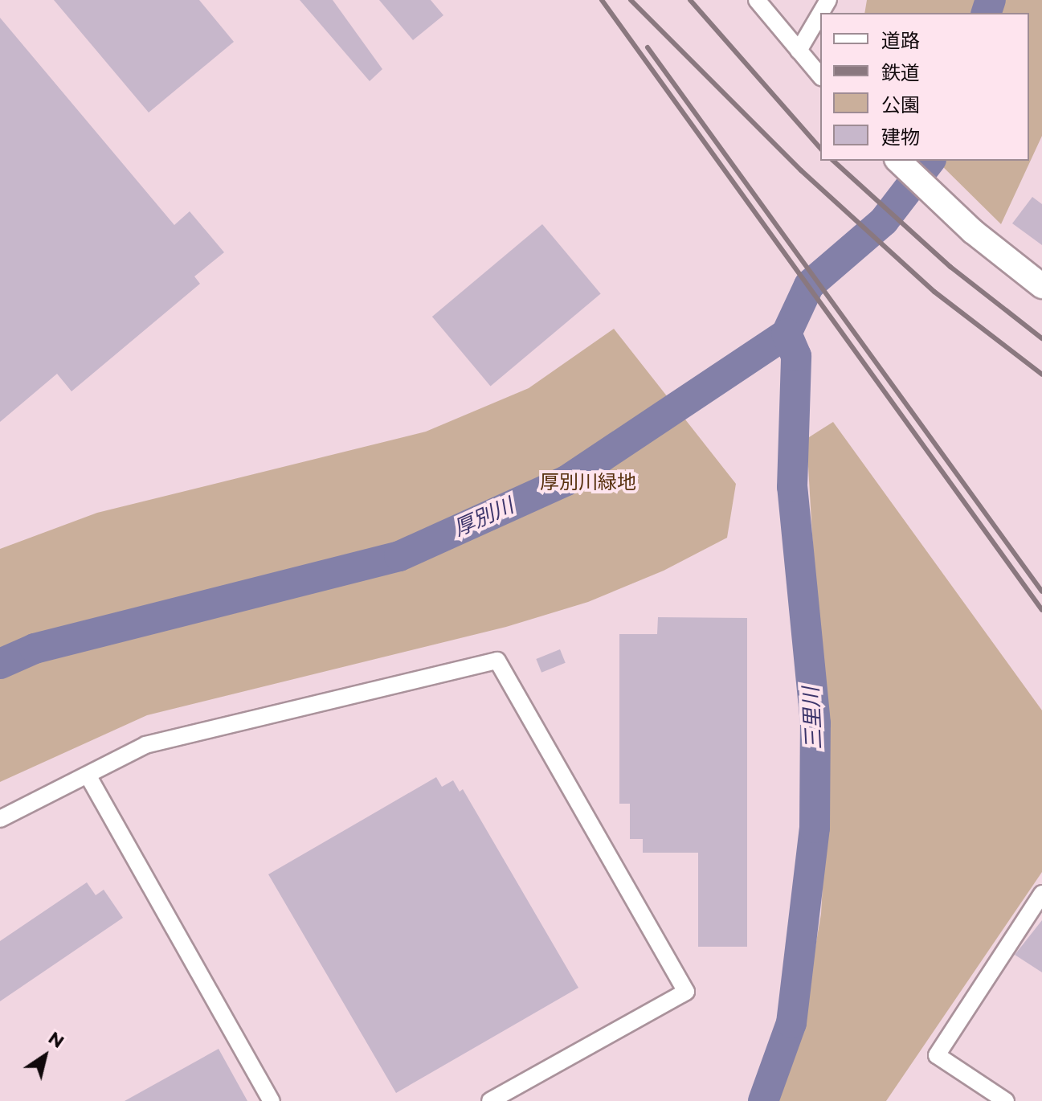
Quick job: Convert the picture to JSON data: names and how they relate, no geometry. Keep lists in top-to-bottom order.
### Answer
{
  "water": ["厚別川", "三里川"],
  "parks": ["厚別川緑地"],
  "legend": [
    "道路",
    "鉄道",
    "公園",
    "建物"
  ],
  "north": "top right"
}
